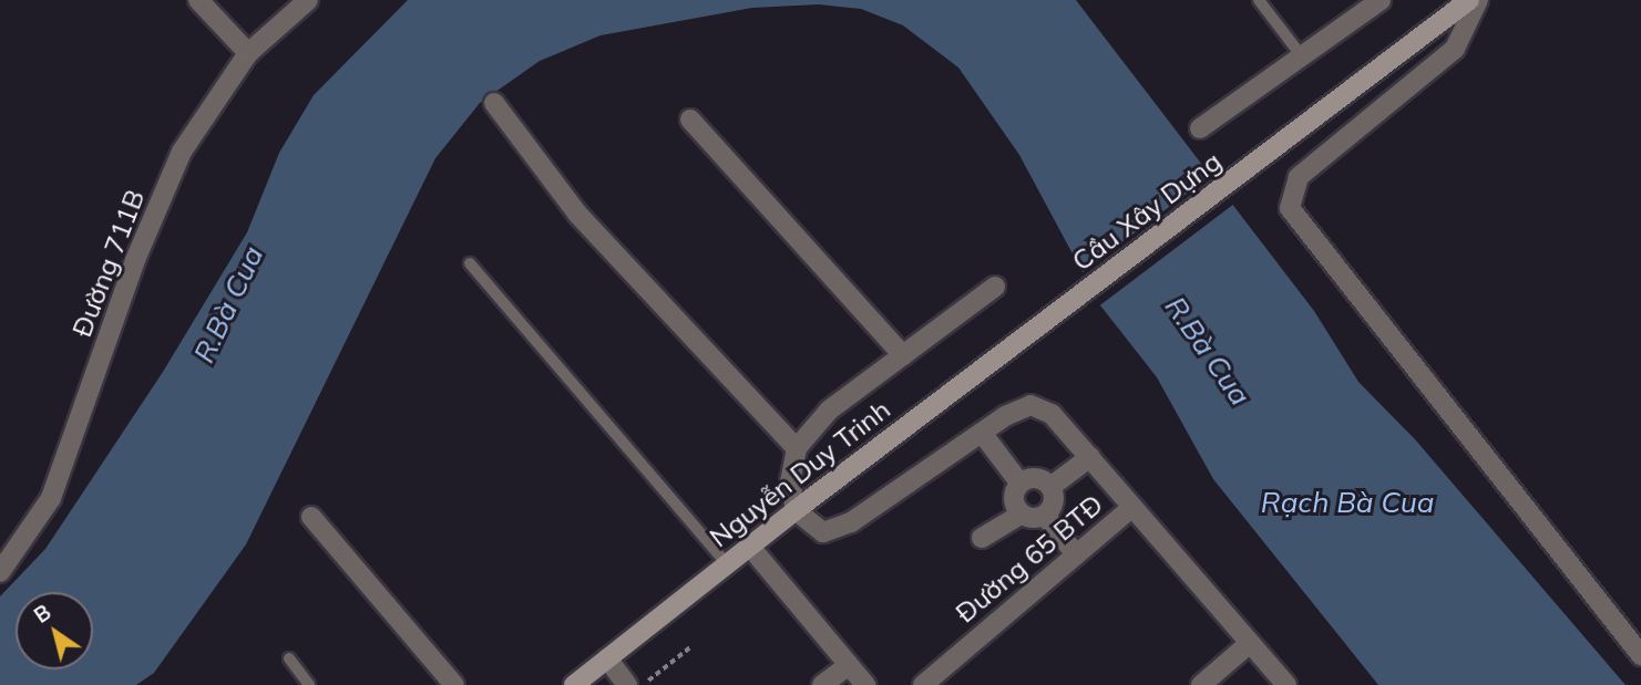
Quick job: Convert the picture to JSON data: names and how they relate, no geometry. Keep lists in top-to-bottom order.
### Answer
{
  "streets": {
    "main road": ["Cầu Xây Dựng", "Nguyễn Duy Trinh"],
    "street": ["Đường 711B", "Đường 65 BTĐ"]
  },
  "crossings": [
    ["Cầu Xây Dựng", "Nguyễn Duy Trinh"]
  ],
  "water": ["R.Bà Cua", "Rạch Bà Cua"],
  "north": "top left"
}
